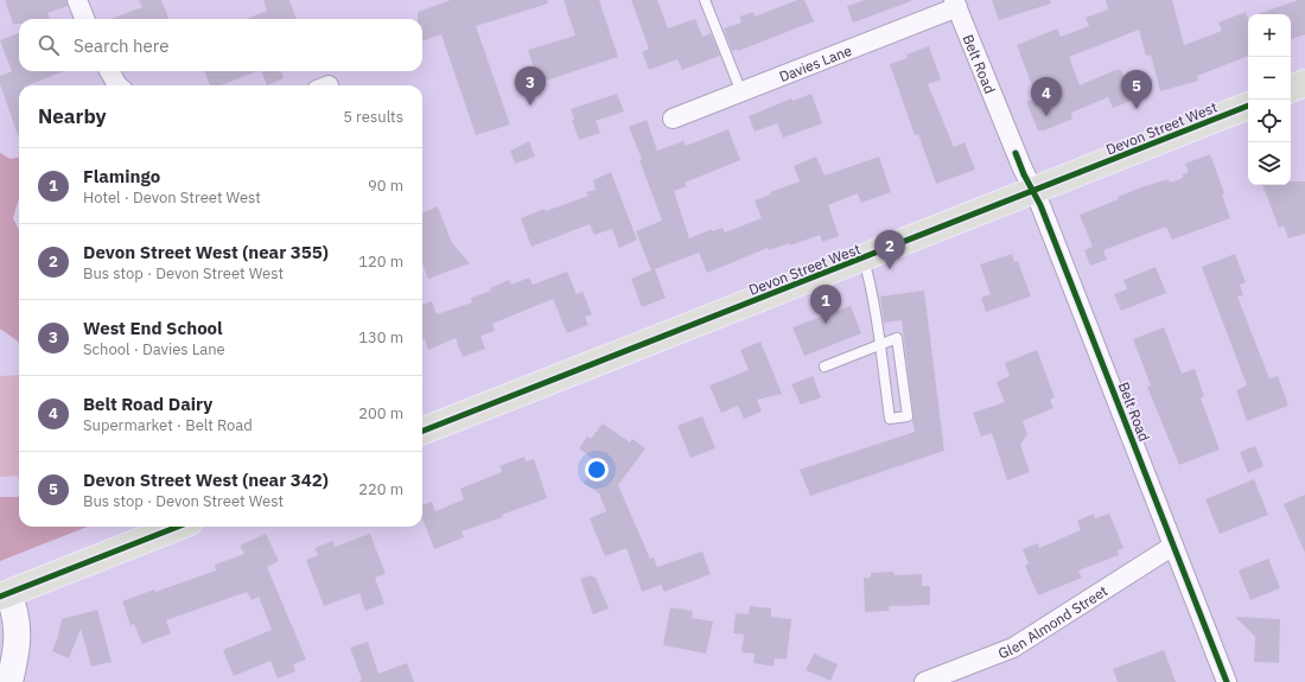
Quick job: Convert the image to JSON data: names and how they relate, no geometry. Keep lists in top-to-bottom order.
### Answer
{
  "streets": {
    "main road": ["Devon Street West"],
    "street": ["Davies Lane", "Belt Road", "Glen Almond Street"]
  },
  "crossings": [
    ["Davies Lane", "Belt Road"],
    ["Belt Road", "Devon Street West"],
    ["Belt Road", "Glen Almond Street"]
  ],
  "page": {
    "map_buttons": ["+", "−"],
    "search": "Search here",
    "pins": [
      "3",
      "5",
      "4",
      "2",
      "1"
    ],
    "heading": ["Nearby", "5 results"],
    "list": [
      {
        "mark": "1",
        "name": "Flamingo",
        "note": "Hotel · Devon Street West",
        "value": "90 m"
      },
      {
        "mark": "2",
        "name": "Devon Street West (near 355)",
        "note": "Bus stop · Devon Street West",
        "value": "120 m"
      },
      {
        "mark": "3",
        "name": "West End School",
        "note": "School · Davies Lane",
        "value": "130 m"
      },
      {
        "mark": "4",
        "name": "Belt Road Dairy",
        "note": "Supermarket · Belt Road",
        "value": "200 m"
      },
      {
        "mark": "5",
        "name": "Devon Street West (near 342)",
        "note": "Bus stop · Devon Street West",
        "value": "220 m"
      }
    ]
  }
}
